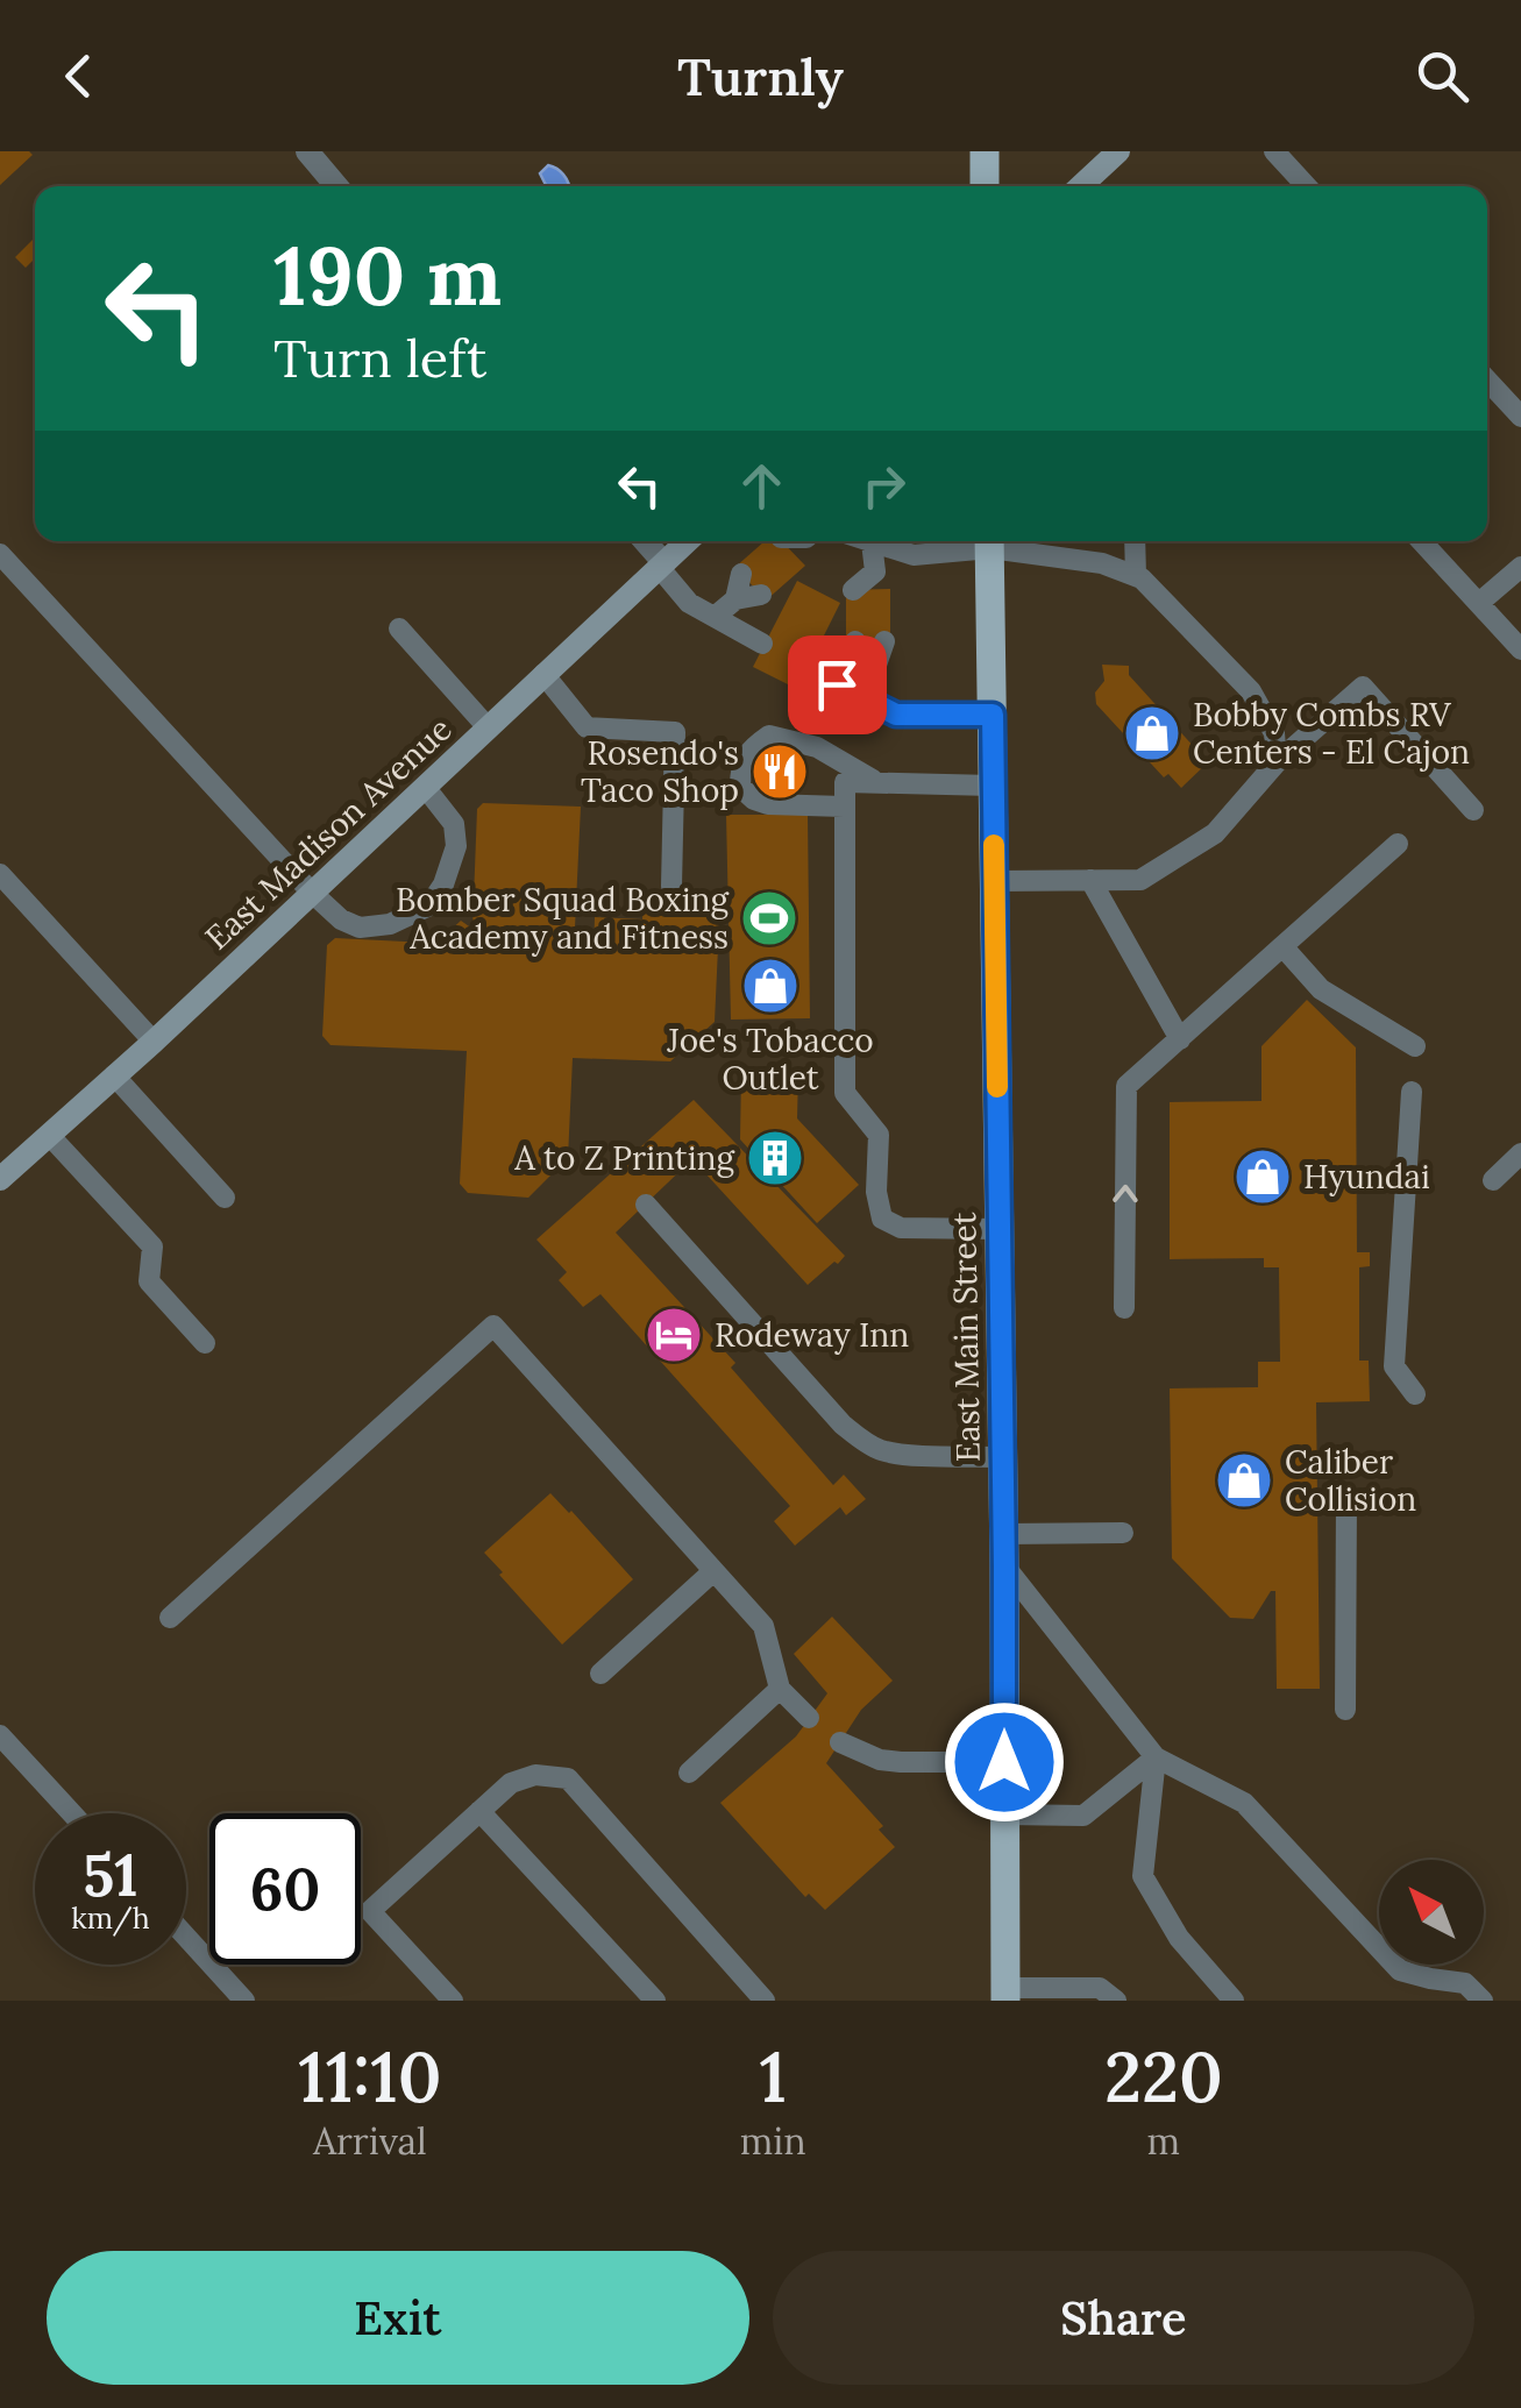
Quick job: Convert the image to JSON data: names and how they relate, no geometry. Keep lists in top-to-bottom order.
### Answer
{
  "streets": {
    "main road": ["East Main Street"],
    "street": ["East Madison Avenue"]
  },
  "places": {
    "shop": [
      "Bobby Combs RV Centers - El Cajon",
      "Joe's Tobacco Outlet",
      "Hyundai",
      "Caliber Collision"
    ],
    "restaurant": ["Rosendo's Taco Shop"],
    "sports": ["Bomber Squad Boxing Academy and Fitness"],
    "building": ["A to Z Printing"],
    "hotel": ["Rodeway Inn"]
  },
  "north": "top left",
  "page": {
    "header": "Turnly",
    "turn": ["190 m", "Turn left"],
    "speed": "51 km/h",
    "limit": "60",
    "eta": [
      "11:10",
      "Arrival",
      "1",
      "min",
      "220",
      "m"
    ],
    "buttons": ["Exit", "Share"]
  }
}
